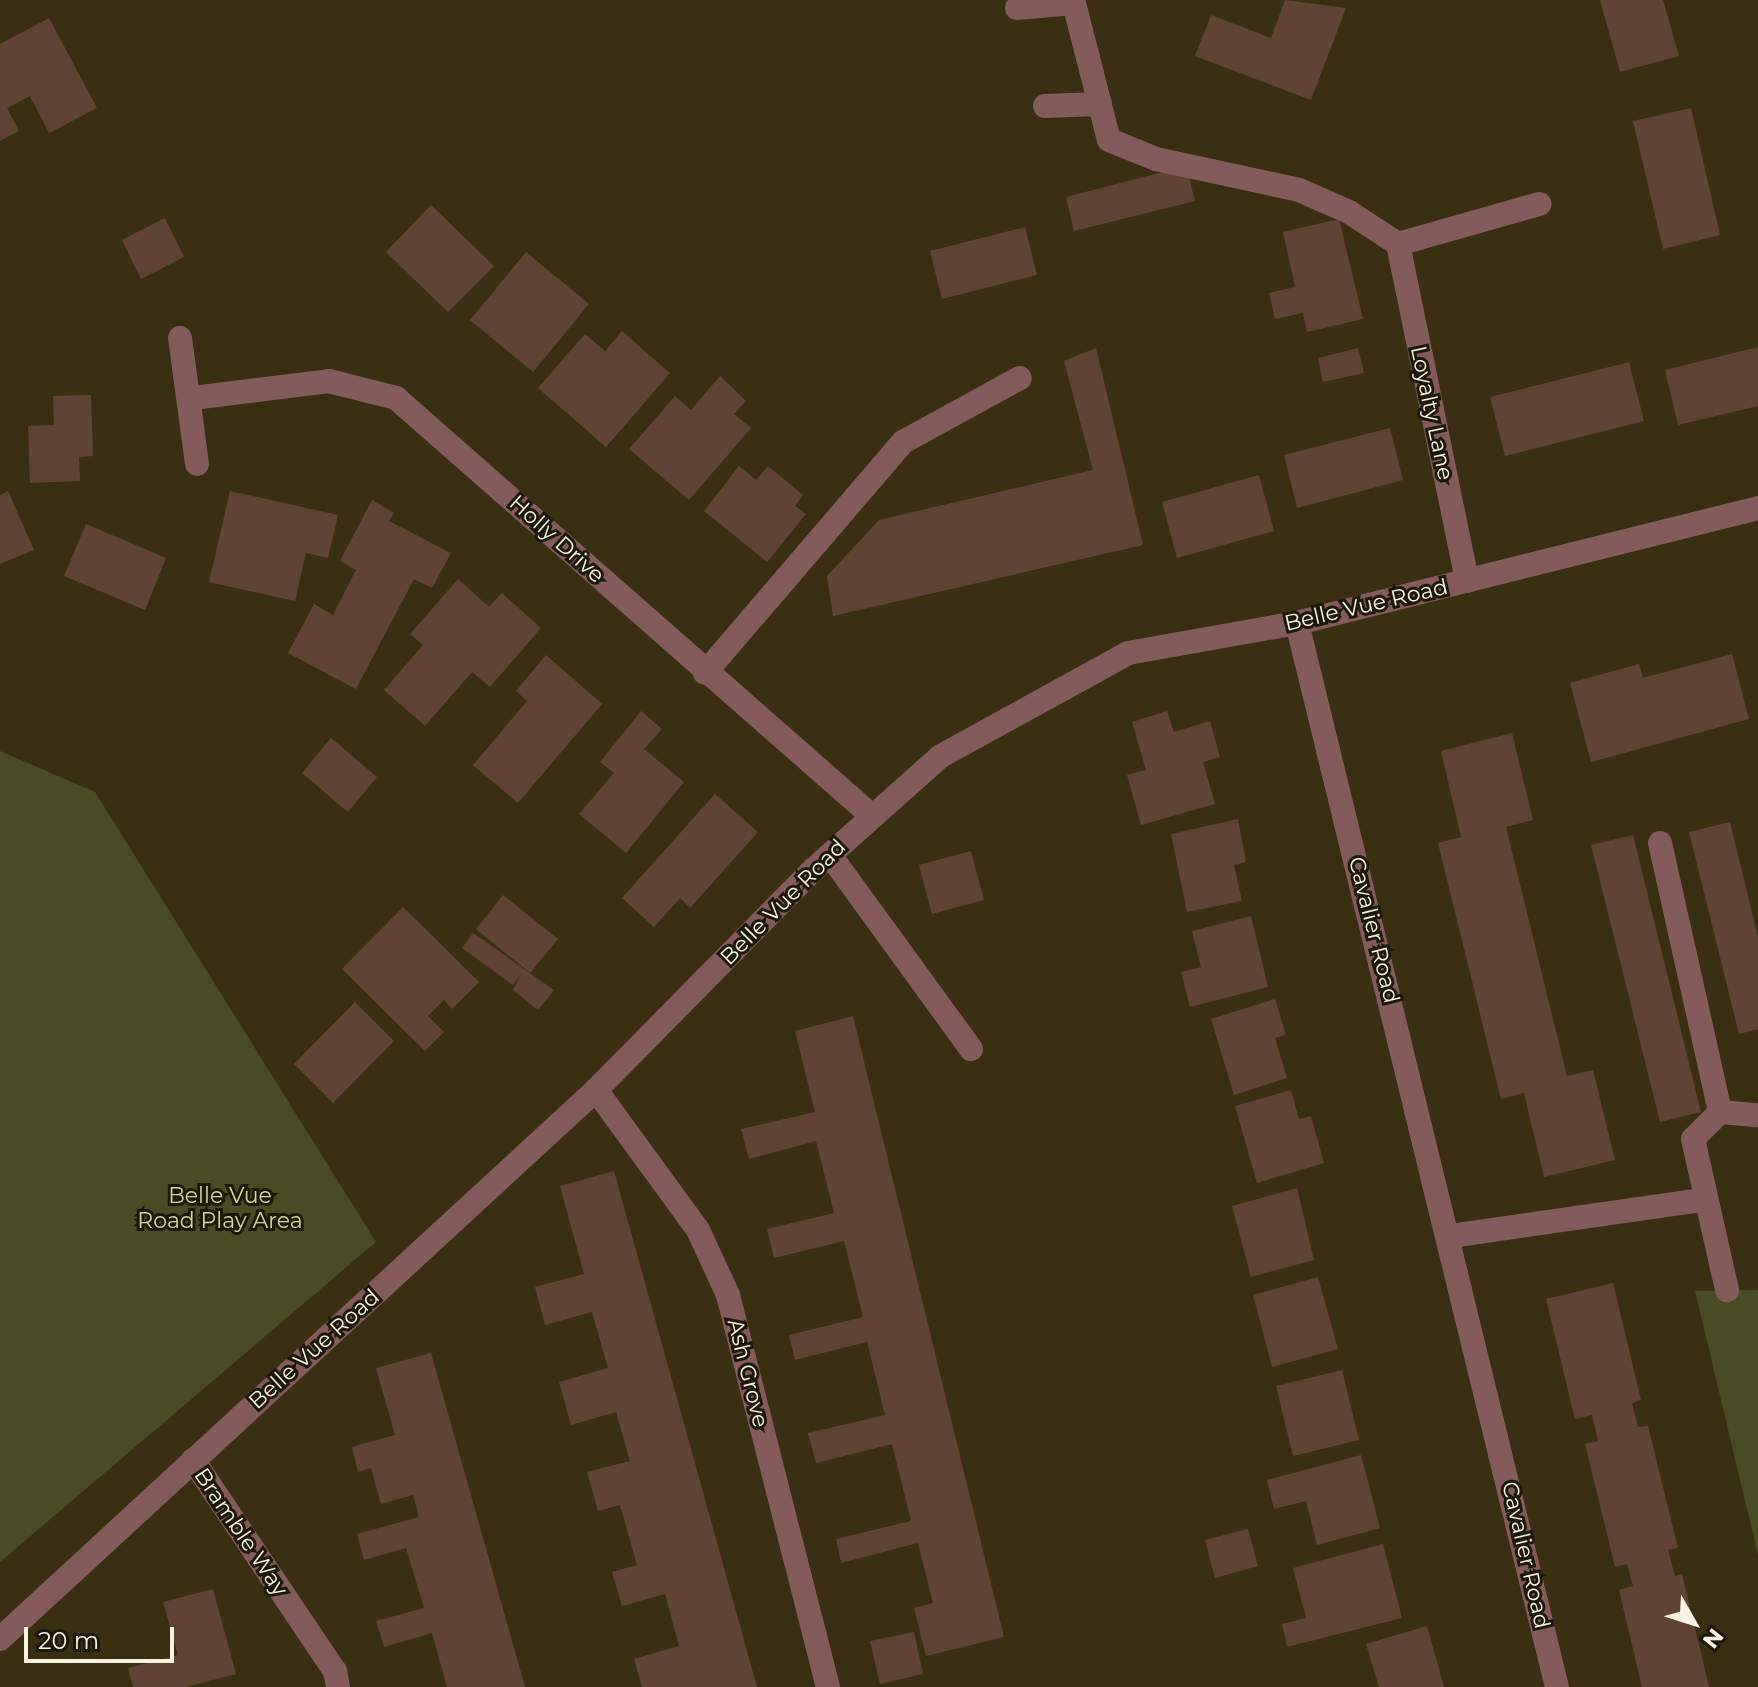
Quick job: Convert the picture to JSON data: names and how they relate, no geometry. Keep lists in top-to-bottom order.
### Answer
{
  "streets": {
    "street": [
      "Loyalty Lane",
      "Holly Drive",
      "Belle Vue Road",
      "Cavalier Road",
      "Ash Grove",
      "Bramble Way"
    ]
  },
  "crossings": [
    ["Loyalty Lane", "Belle Vue Road"],
    ["Holly Drive", "Belle Vue Road"],
    ["Belle Vue Road", "Cavalier Road"],
    ["Belle Vue Road", "Ash Grove"],
    ["Belle Vue Road", "Bramble Way"]
  ],
  "parks": ["Belle Vue Road Play Area"],
  "scale_bar": "20 m",
  "north": "bottom right"
}
